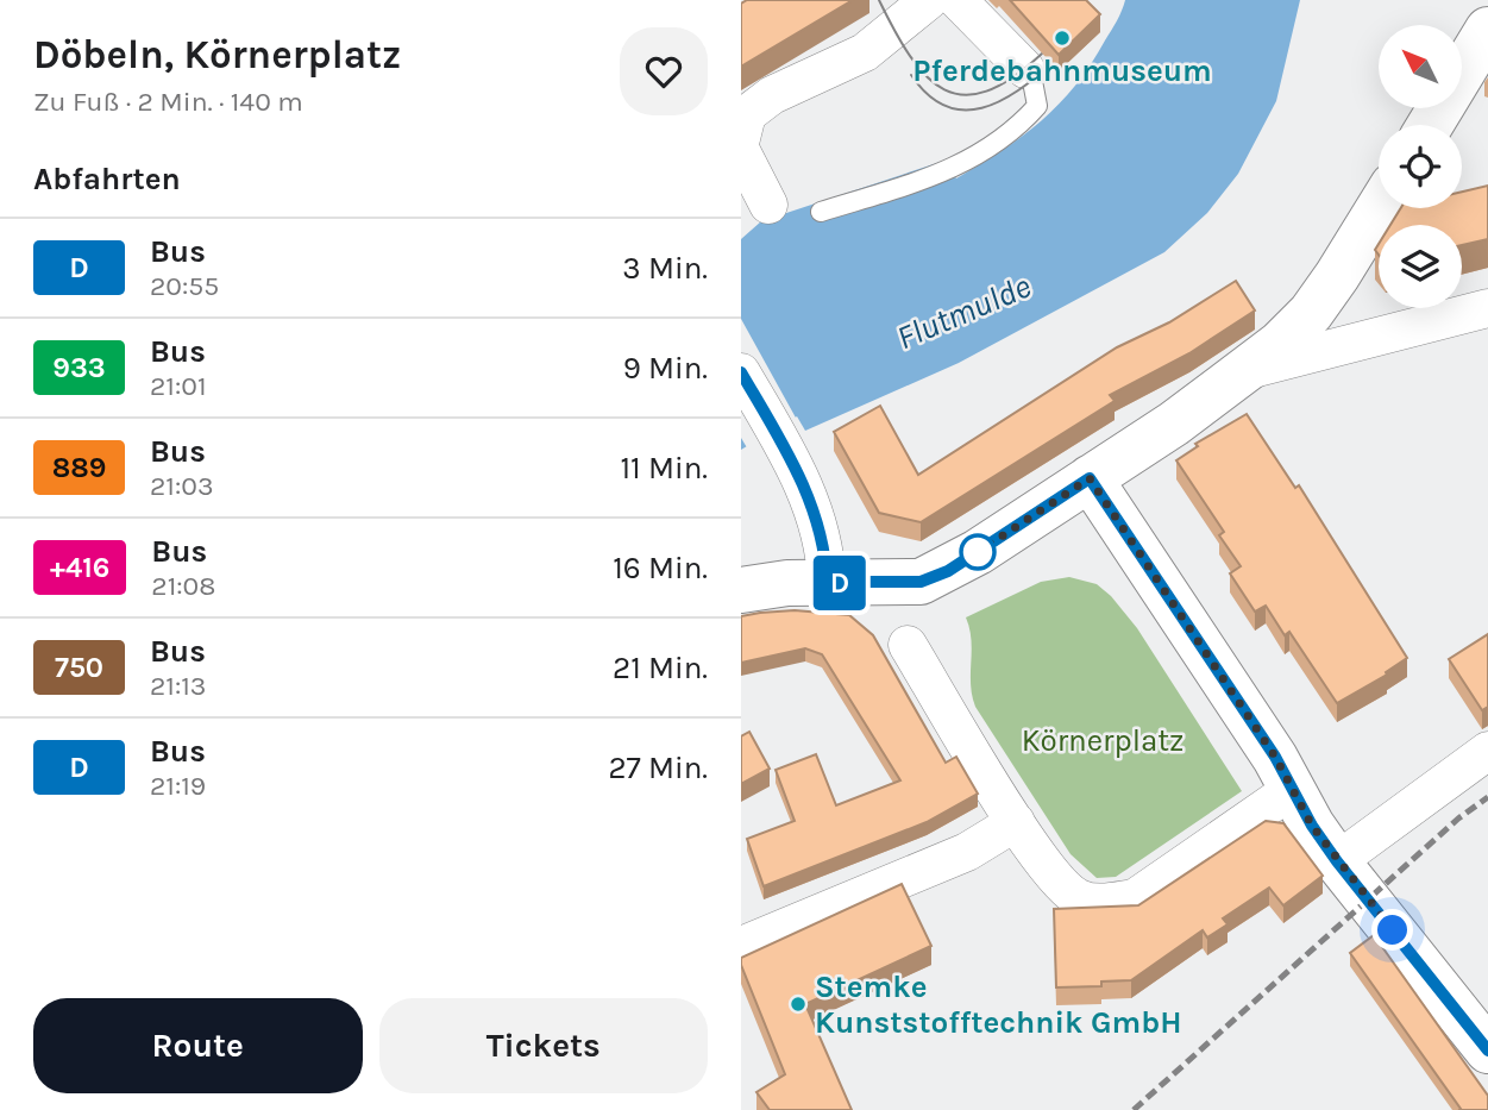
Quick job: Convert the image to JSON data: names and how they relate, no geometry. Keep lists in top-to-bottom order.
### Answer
{
  "water": ["Flutmulde"],
  "parks": ["Körnerplatz"],
  "places": ["Pferdebahnmuseum", "Stemke Kunststofftechnik GmbH"],
  "lines": ["bus line D"],
  "north": "top left",
  "page": {
    "heading": [
      ["Döbeln, Körnerplatz", "Zu Fuß · 2 Min. · 140 m"],
      "Abfahrten"
    ],
    "on_map": "D",
    "list": [
      {
        "mark": "D",
        "name": "Bus",
        "note": "20:55",
        "value": "3 Min."
      },
      {
        "mark": "933",
        "name": "Bus",
        "note": "21:01",
        "value": "9 Min."
      },
      {
        "mark": "889",
        "name": "Bus",
        "note": "21:03",
        "value": "11 Min."
      },
      {
        "mark": "+416",
        "name": "Bus",
        "note": "21:08",
        "value": "16 Min."
      },
      {
        "mark": "750",
        "name": "Bus",
        "note": "21:13",
        "value": "21 Min."
      },
      {
        "mark": "D",
        "name": "Bus",
        "note": "21:19",
        "value": "27 Min."
      }
    ],
    "buttons": ["Route", "Tickets"]
  }
}
